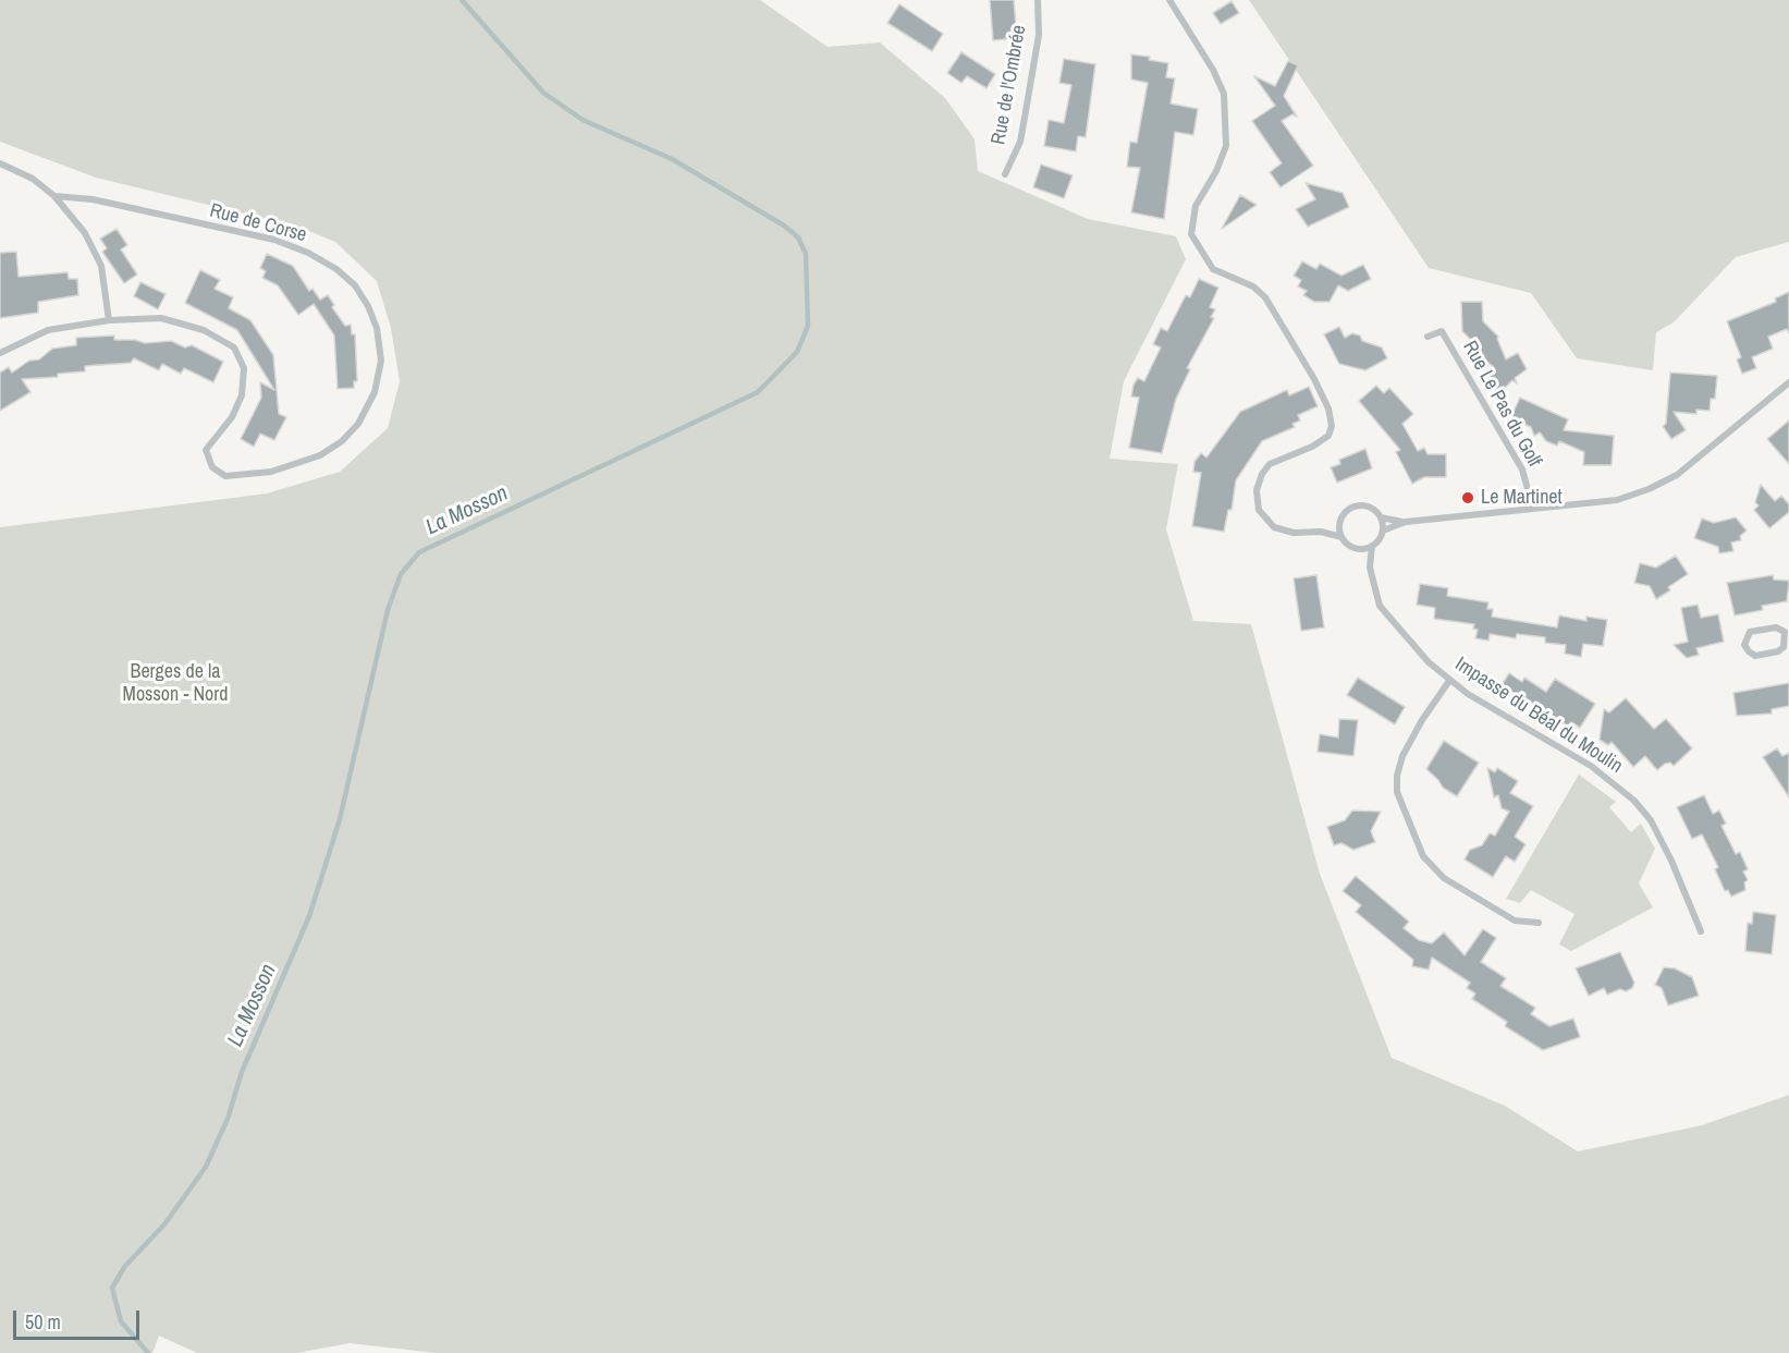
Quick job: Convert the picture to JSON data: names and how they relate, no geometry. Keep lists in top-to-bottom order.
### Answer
{
  "streets": {
    "street": [
      "Rue de l'Ombrée",
      "Rue de Corse",
      "Rue Le Pas du Golf",
      "Impasse du Béal du Moulin"
    ]
  },
  "water": ["La Mosson"],
  "parks": ["Berges de la Mosson - Nord"],
  "places": ["Le Martinet"],
  "scale_bar": "50 m"
}
